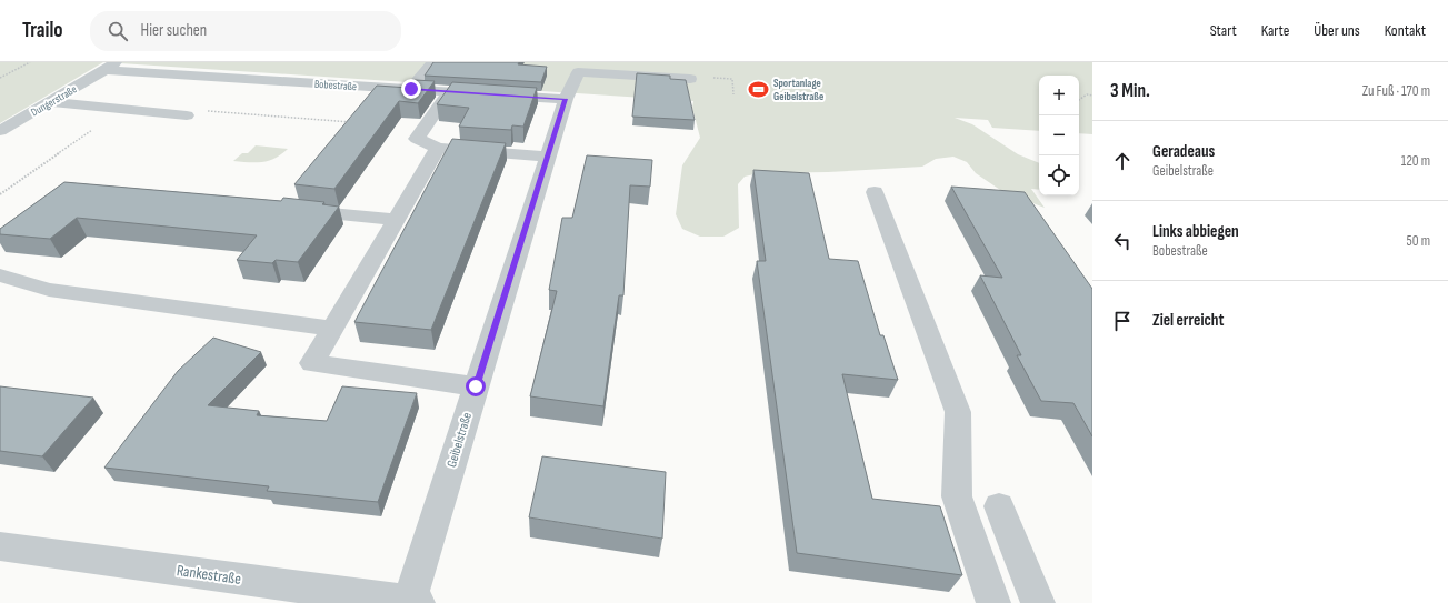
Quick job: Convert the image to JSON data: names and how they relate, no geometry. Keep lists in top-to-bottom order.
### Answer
{
  "streets": {
    "street": [
      "Bobestraße",
      "Dungerstraße",
      "Geibelstraße",
      "Rankestraße"
    ]
  },
  "crossings": [
    ["Bobestraße", "Dungerstraße"],
    ["Bobestraße", "Geibelstraße"],
    ["Geibelstraße", "Rankestraße"]
  ],
  "places": {
    "sports": ["Sportanlage Geibelstraße"]
  },
  "page": {
    "header": "Trailo",
    "search": "Hier suchen",
    "nav": [
      "Start",
      "Karte",
      "Über uns",
      "Kontakt"
    ],
    "heading": ["3 Min.", "Zu Fuß · 170 m"],
    "map_buttons": ["+", "−"],
    "list": [
      ["Geradeaus", "Geibelstraße", "120 m"],
      ["Links abbiegen", "Bobestraße", "50 m"],
      "Ziel erreicht"
    ]
  }
}
